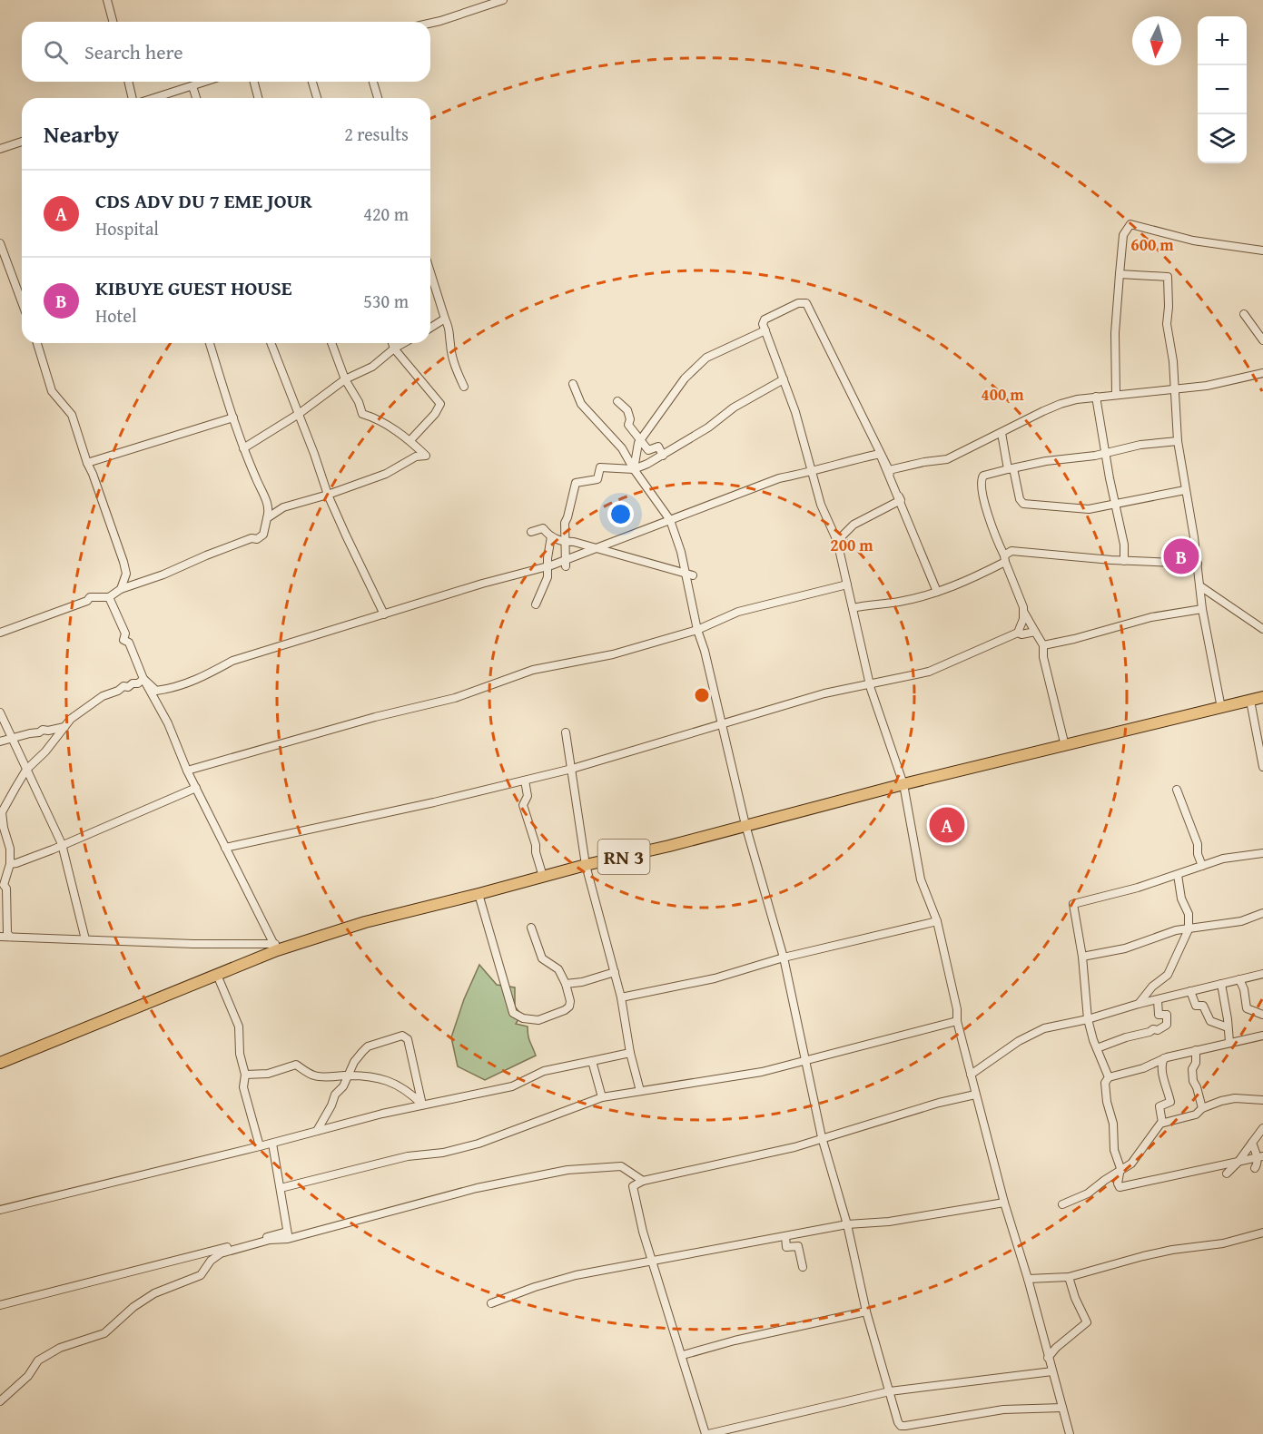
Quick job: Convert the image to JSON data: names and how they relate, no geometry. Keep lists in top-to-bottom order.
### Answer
{
  "streets": {
    "highway": ["RN 3"]
  },
  "north": "bottom",
  "page": {
    "map_buttons": ["+", "−"],
    "search": "Search here",
    "heading": ["Nearby", "2 results"],
    "list": [
      {
        "mark": "A",
        "name": "CDS ADV DU 7 EME JOUR",
        "note": "Hospital",
        "value": "420 m"
      },
      {
        "mark": "B",
        "name": "KIBUYE GUEST HOUSE",
        "note": "Hotel",
        "value": "530 m"
      }
    ],
    "pins": ["B", "A"]
  },
  "rings": ["600 m", "400 m", "200 m"]
}
